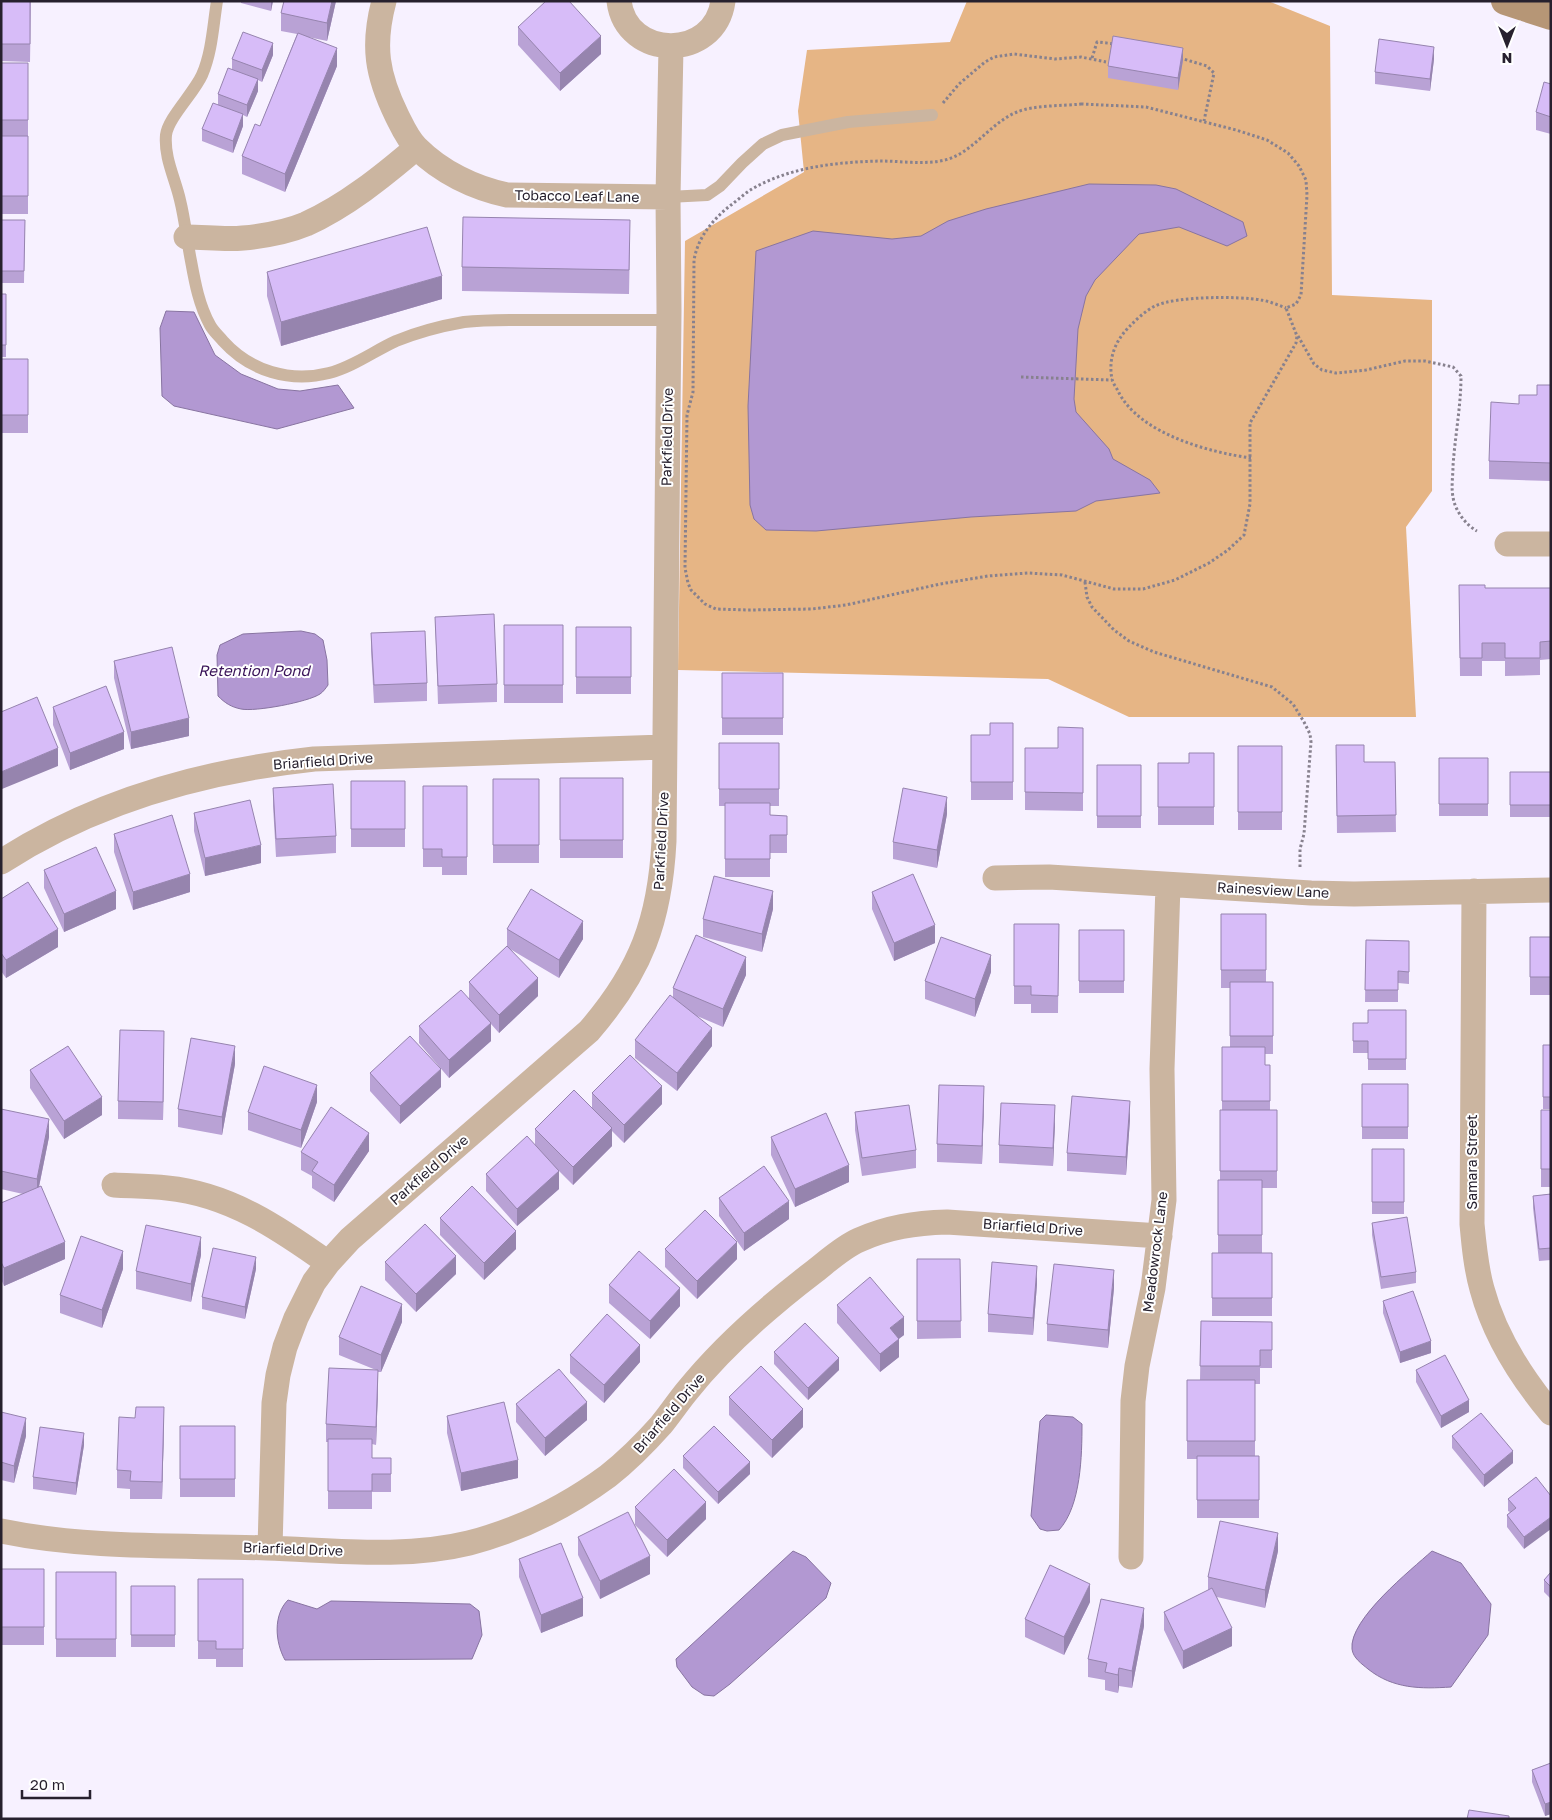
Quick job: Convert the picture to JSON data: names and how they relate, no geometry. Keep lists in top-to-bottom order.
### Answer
{
  "streets": {
    "street": [
      "Tobacco Leaf Lane",
      "Parkfield Drive",
      "Briarfield Drive",
      "Rainesview Lane",
      "Samara Street",
      "Meadowrock Lane"
    ]
  },
  "crossings": [
    ["Tobacco Leaf Lane", "Parkfield Drive"],
    ["Parkfield Drive", "Briarfield Drive"],
    ["Briarfield Drive", "Meadowrock Lane"],
    ["Rainesview Lane", "Samara Street"],
    ["Rainesview Lane", "Meadowrock Lane"]
  ],
  "water": ["Retention Pond"],
  "scale_bar": "20 m",
  "north": "bottom"
}
